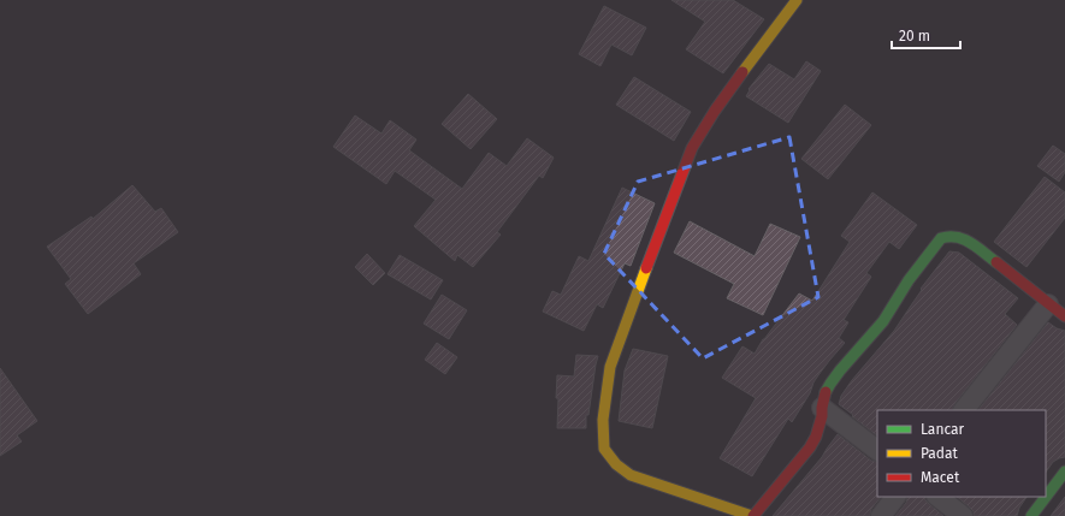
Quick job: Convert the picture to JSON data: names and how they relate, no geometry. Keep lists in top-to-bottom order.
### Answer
{
  "legend": ["Lancar", "Padat", "Macet"],
  "scale_bar": "20 m"
}
